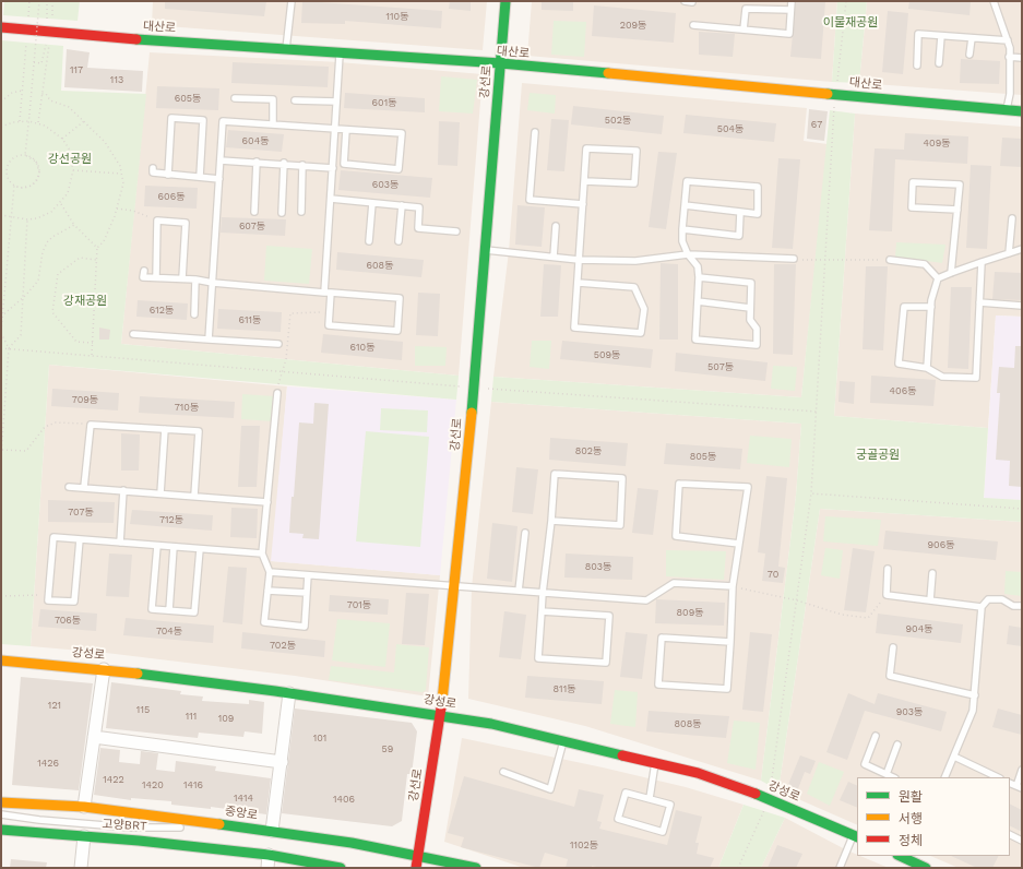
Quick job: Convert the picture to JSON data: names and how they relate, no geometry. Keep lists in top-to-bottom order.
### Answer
{
  "streets": {
    "main road": [
      "대산로",
      "강선로",
      "강성로",
      "중앙로"
    ],
    "lane": ["고양BRT"]
  },
  "crossings": [
    ["대산로", "강선로"],
    ["강선로", "강성로"],
    ["강선로", "중앙로"],
    ["중앙로", "고양BRT"]
  ],
  "parks": [
    "이물재공원",
    "강선공원",
    "강재공원",
    "궁골공원"
  ],
  "house_numbers": [
    "110동",
    "209동",
    "117",
    "113",
    "605동",
    "601동",
    "502동",
    "67",
    "504동",
    "604동",
    "409동",
    "603동",
    "606동",
    "607동",
    "608동",
    "612동",
    "611동",
    "610동",
    "509동",
    "507동",
    "406동",
    "709동",
    "710동",
    "802동",
    "805동",
    "707동",
    "712동",
    "906동",
    "803동",
    "70",
    "701동",
    "809동",
    "706동",
    "904동",
    "704동",
    "702동",
    "811동",
    "121",
    "115",
    "903동",
    "111",
    "109",
    "808동",
    "101",
    "59",
    "1426",
    "1422",
    "1420",
    "1416",
    "1414",
    "1406",
    "1102동"
  ],
  "legend": ["원활", "서행", "정체"]
}
